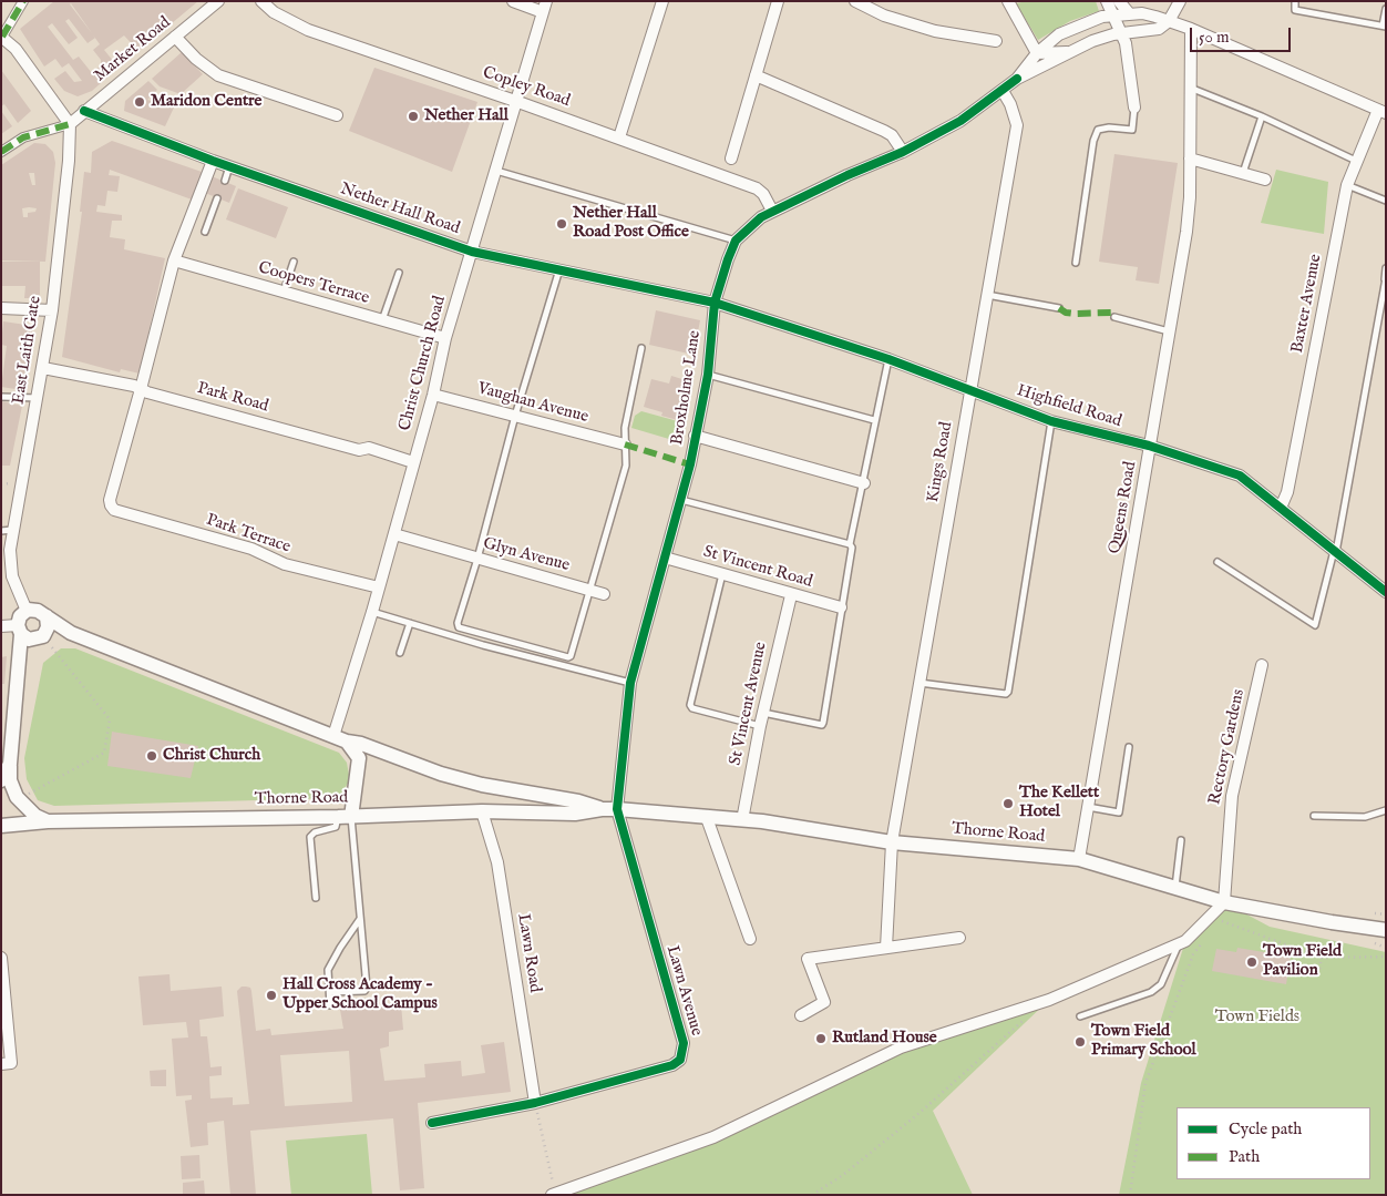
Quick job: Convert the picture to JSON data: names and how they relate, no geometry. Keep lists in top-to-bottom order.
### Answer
{
  "streets": {
    "street": [
      "Market Road",
      "Copley Road",
      "Nether Hall Road",
      "Coopers Terrace",
      "Baxter Avenue",
      "East Laith Gate",
      "Christ Church Road",
      "Broxholme Lane",
      "Park Road",
      "Vaughan Avenue",
      "Highfield Road",
      "Kings Road",
      "Queens Road",
      "Park Terrace",
      "Glyn Avenue",
      "St Vincent Road",
      "St Vincent Avenue",
      "Rectory Gardens",
      "Thorne Road",
      "Lawn Road",
      "Lawn Avenue"
    ]
  },
  "crossings": [
    ["Market Road", "Nether Hall Road"],
    ["Market Road", "East Laith Gate"],
    ["Copley Road", "Christ Church Road"],
    ["Copley Road", "Broxholme Lane"],
    ["Nether Hall Road", "Christ Church Road"],
    ["Nether Hall Road", "Broxholme Lane"],
    ["Nether Hall Road", "Highfield Road"],
    ["Coopers Terrace", "Christ Church Road"],
    ["Baxter Avenue", "Highfield Road"],
    ["East Laith Gate", "Park Road"],
    ["East Laith Gate", "Thorne Road"],
    ["Christ Church Road", "Park Road"],
    ["Christ Church Road", "Vaughan Avenue"],
    ["Christ Church Road", "Park Terrace"],
    ["Christ Church Road", "Glyn Avenue"],
    ["Christ Church Road", "Thorne Road"],
    ["Broxholme Lane", "Highfield Road"],
    ["Broxholme Lane", "Kings Road"],
    ["Broxholme Lane", "St Vincent Road"],
    ["Broxholme Lane", "Thorne Road"],
    ["Broxholme Lane", "Lawn Avenue"],
    ["Park Road", "Park Terrace"],
    ["Highfield Road", "Kings Road"],
    ["Highfield Road", "Queens Road"],
    ["Kings Road", "Thorne Road"],
    ["Queens Road", "Thorne Road"],
    ["St Vincent Road", "St Vincent Avenue"],
    ["St Vincent Avenue", "Thorne Road"],
    ["Rectory Gardens", "Thorne Road"],
    ["Thorne Road", "Lawn Road"],
    ["Thorne Road", "Lawn Avenue"],
    ["Lawn Road", "Lawn Avenue"]
  ],
  "parks": ["Town Fields"],
  "places": [
    "Maridon Centre",
    "Nether Hall",
    "Nether Hall Road Post Office",
    "Christ Church",
    "The Kellett Hotel",
    "Town Field Pavilion",
    "Hall Cross Academy - Upper School Campus",
    "Rutland House",
    "Town Field Primary School"
  ],
  "legend": ["Cycle path", "Path"],
  "scale_bar": "50 m"
}
